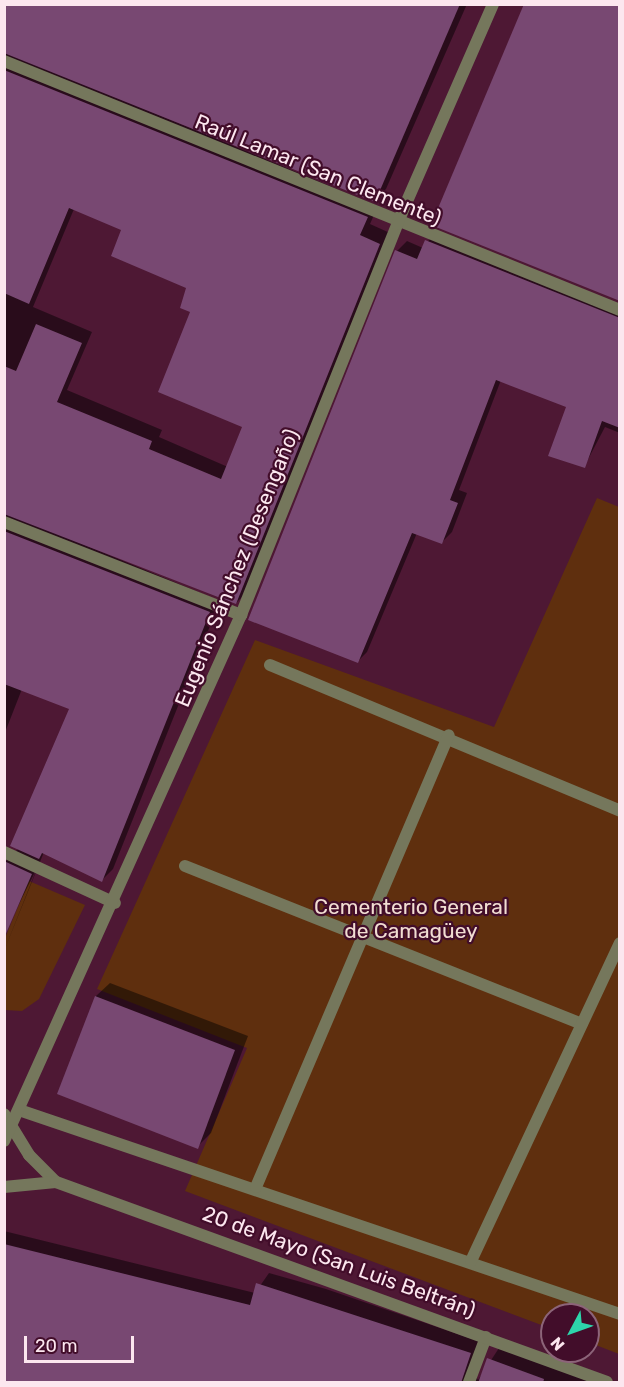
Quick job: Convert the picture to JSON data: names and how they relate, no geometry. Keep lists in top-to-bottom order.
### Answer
{
  "streets": {
    "street": ["Raúl Lamar (San Clemente)", "Eugenio Sánchez (Desengaño)", "20 de Mayo (San Luis Beltrán)"]
  },
  "crossings": [
    ["Raúl Lamar (San Clemente)", "Eugenio Sánchez (Desengaño)"],
    ["Eugenio Sánchez (Desengaño)", "20 de Mayo (San Luis Beltrán)"]
  ],
  "parks": ["Cementerio General de Camagüey"],
  "scale_bar": "20 m",
  "north": "bottom left"
}
